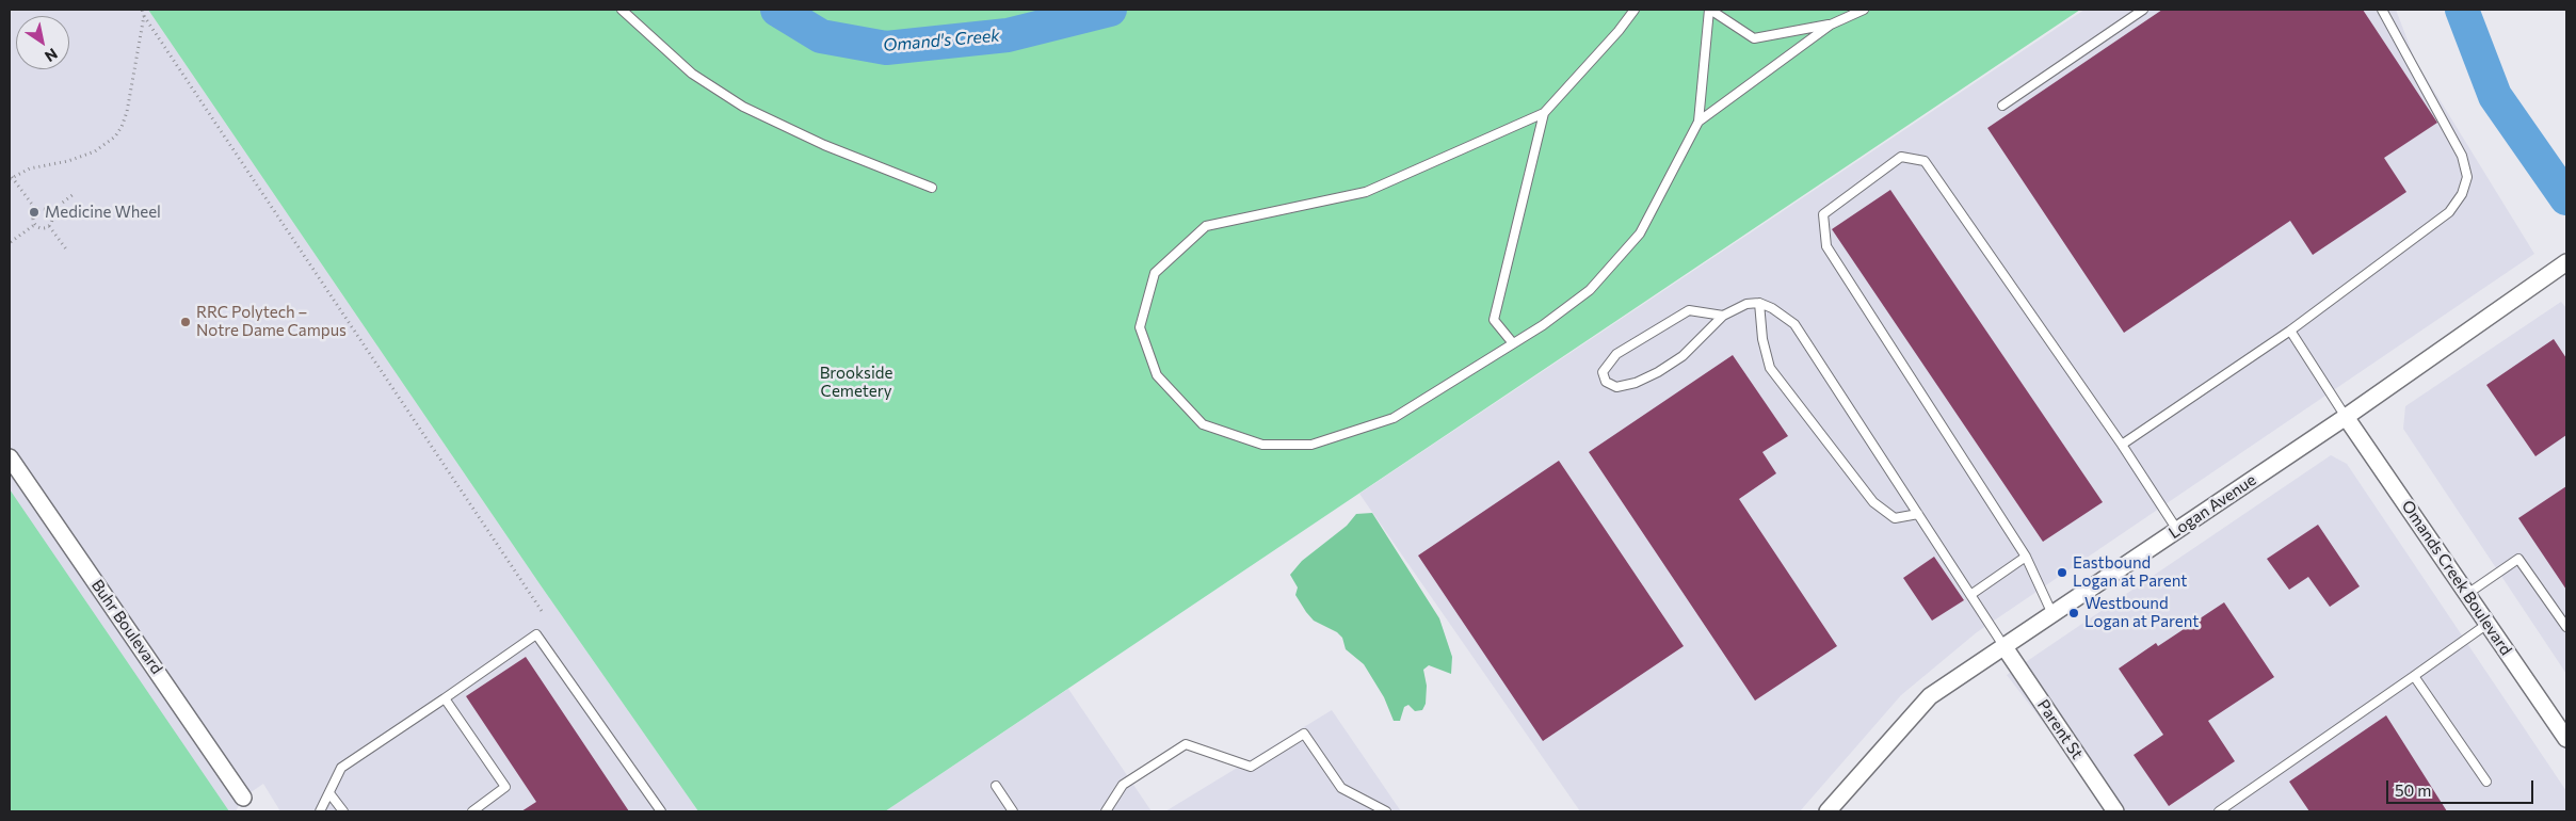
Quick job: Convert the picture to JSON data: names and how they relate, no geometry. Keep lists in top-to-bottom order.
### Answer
{
  "streets": {
    "street": [
      "Logan Avenue",
      "Omands Creek Boulevard",
      "Buhr Boulevard",
      "Parent St"
    ]
  },
  "crossings": [
    ["Logan Avenue", "Omands Creek Boulevard"],
    ["Logan Avenue", "Parent St"]
  ],
  "water": ["Omand's Creek"],
  "parks": ["Brookside Cemetery"],
  "places": [
    "Medicine Wheel",
    "RRC Polytech – Notre Dame Campus",
    "Eastbound Logan at Parent",
    "Westbound Logan at Parent"
  ],
  "scale_bar": "50 m",
  "north": "bottom right"
}
